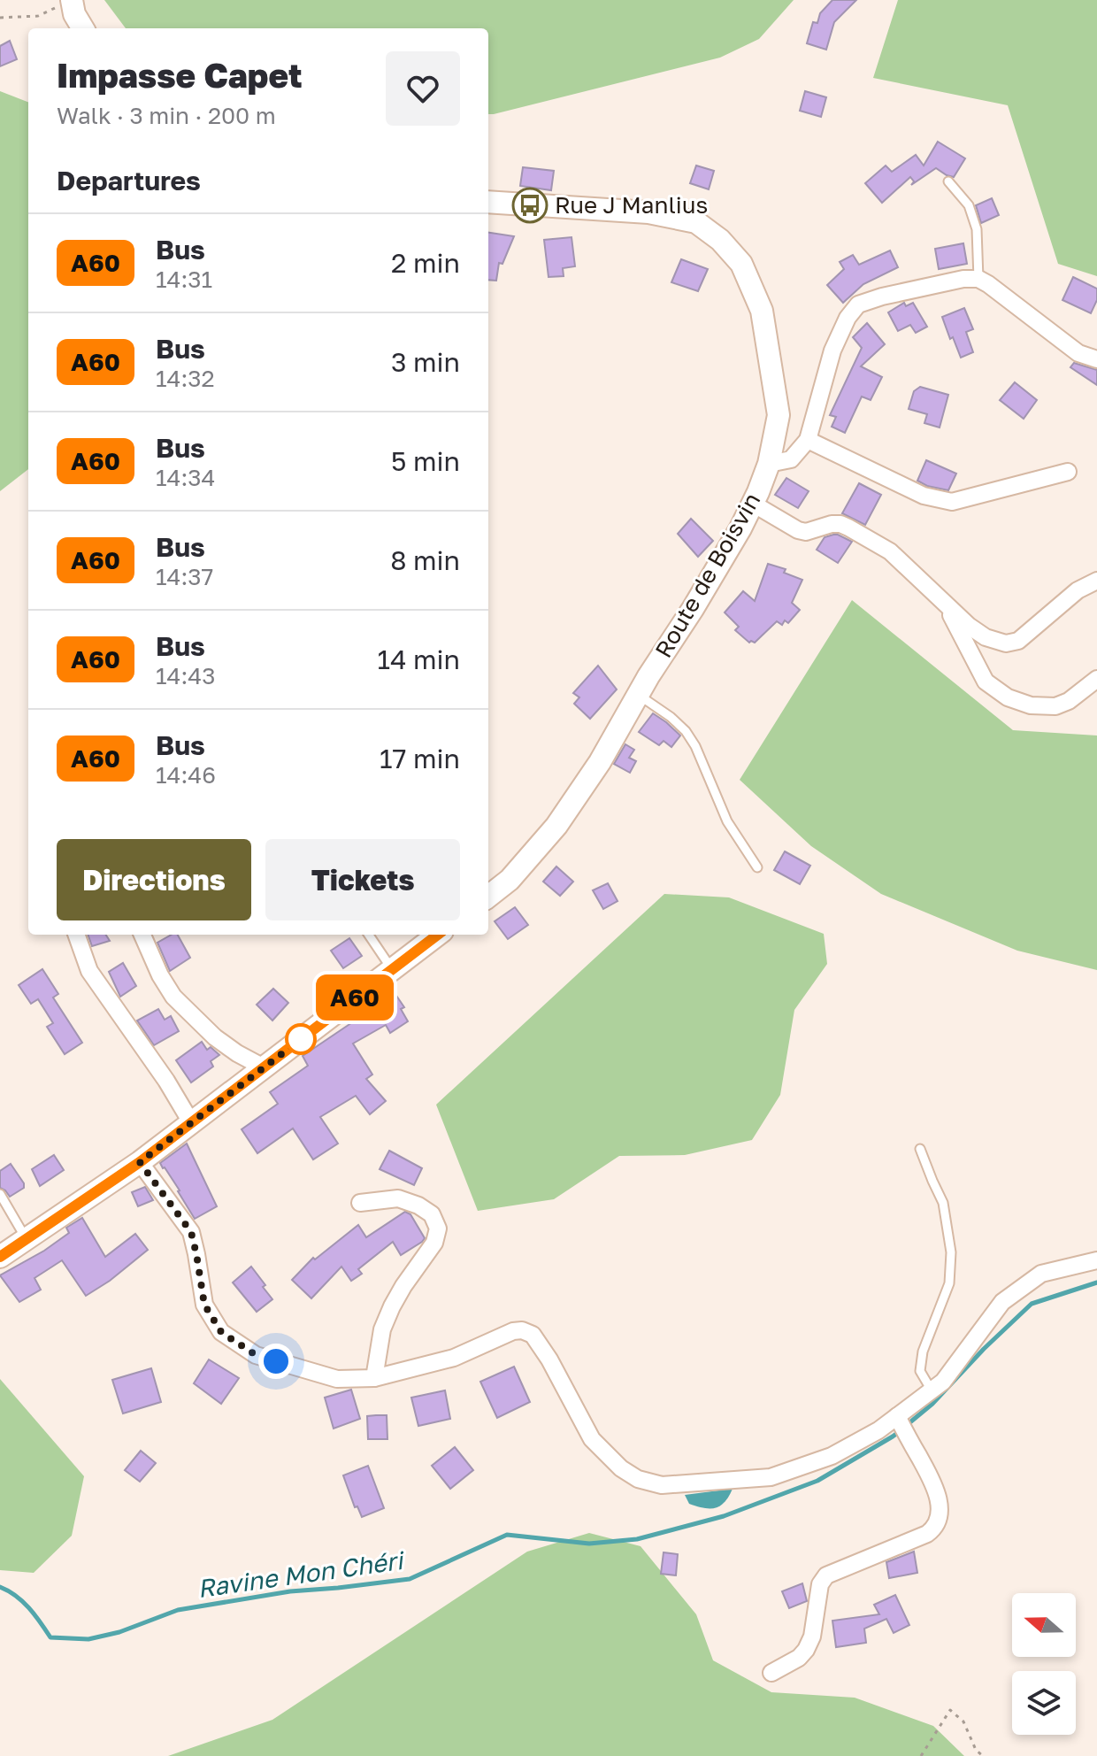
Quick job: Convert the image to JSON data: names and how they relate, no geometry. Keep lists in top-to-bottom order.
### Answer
{
  "streets": {
    "main road": ["Route de Boisvin"]
  },
  "water": ["Ravine Mon Chéri"],
  "places": {
    "bus stop": ["Rue J Manlius"]
  },
  "lines": ["bus line A60"],
  "north": "left",
  "page": {
    "on_map": "A60",
    "heading": [
      ["Impasse Capet", "Walk · 3 min · 200 m"],
      "Departures"
    ],
    "list": [
      {
        "mark": "A60",
        "name": "Bus",
        "note": "14:31",
        "value": "2 min"
      },
      {
        "mark": "A60",
        "name": "Bus",
        "note": "14:32",
        "value": "3 min"
      },
      {
        "mark": "A60",
        "name": "Bus",
        "note": "14:34",
        "value": "5 min"
      },
      {
        "mark": "A60",
        "name": "Bus",
        "note": "14:37",
        "value": "8 min"
      },
      {
        "mark": "A60",
        "name": "Bus",
        "note": "14:43",
        "value": "14 min"
      },
      {
        "mark": "A60",
        "name": "Bus",
        "note": "14:46",
        "value": "17 min"
      }
    ],
    "buttons": ["Directions", "Tickets"]
  }
}
